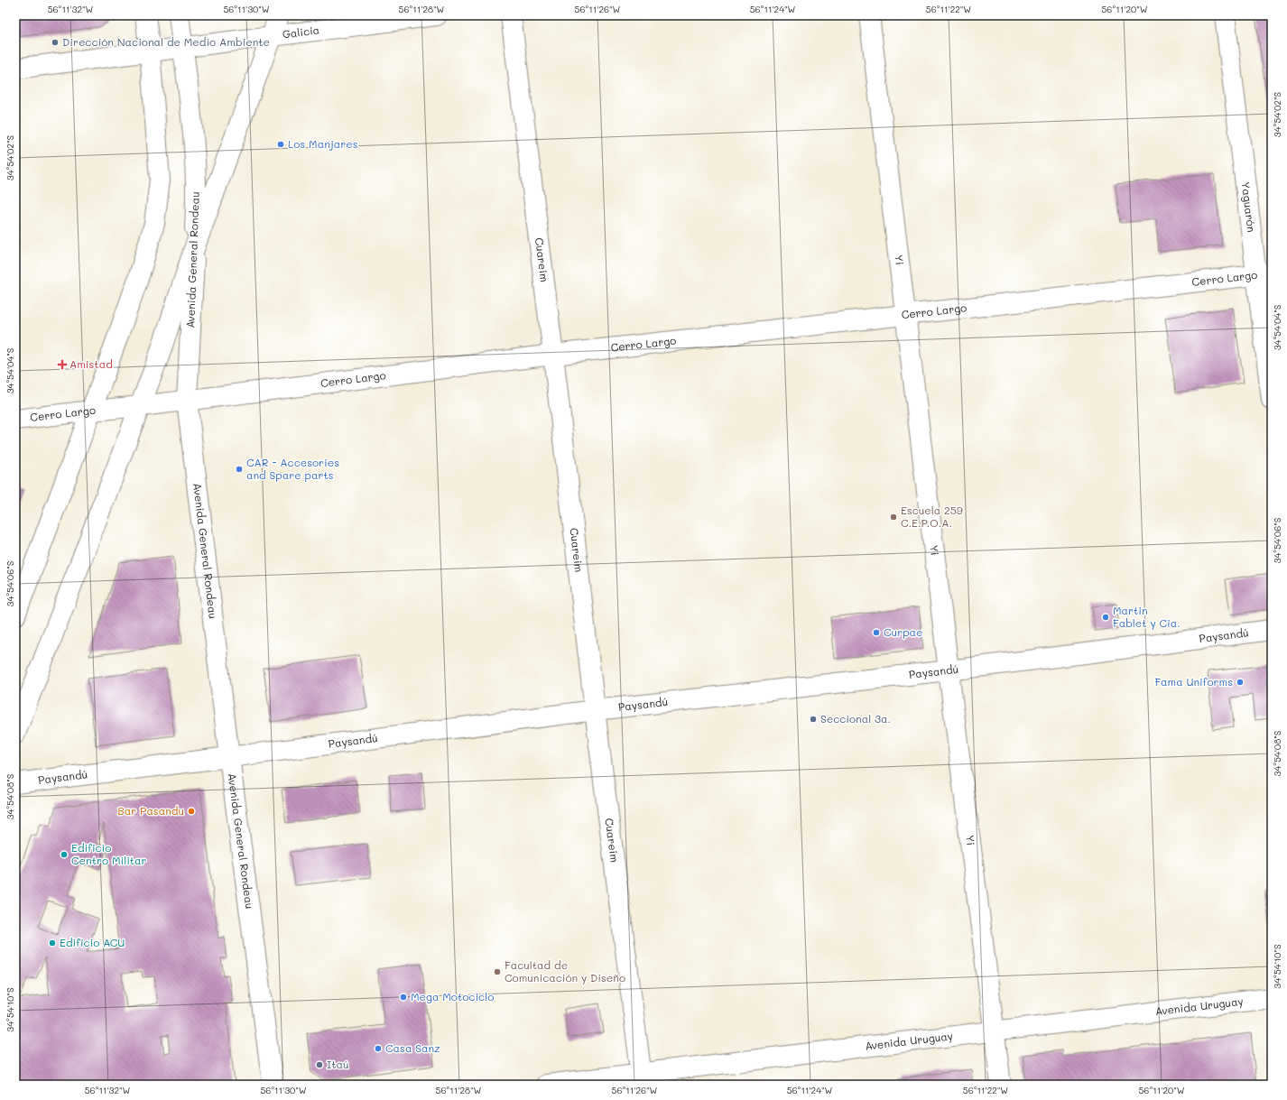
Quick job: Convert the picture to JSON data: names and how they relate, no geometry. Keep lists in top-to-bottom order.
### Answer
{
  "streets": {
    "street": [
      "Galicia",
      "Yaguarón",
      "Avenida General Rondeau",
      "Cuareim",
      "Yi",
      "Cerro Largo",
      "Paysandú",
      "Avenida Uruguay"
    ]
  },
  "crossings": [
    ["Galicia", "Avenida General Rondeau"],
    ["Yaguarón", "Cerro Largo"],
    ["Avenida General Rondeau", "Cerro Largo"],
    ["Avenida General Rondeau", "Paysandú"],
    ["Cuareim", "Cerro Largo"],
    ["Cuareim", "Paysandú"],
    ["Cuareim", "Avenida Uruguay"],
    ["Yi", "Cerro Largo"],
    ["Yi", "Paysandú"],
    ["Yi", "Avenida Uruguay"]
  ],
  "places": {
    "other": [
      "Dirección Nacional de Medio Ambiente",
      "Los Manjares",
      "CAR - Accesories and Spare parts",
      "Escuela 259 C.E.P.O.A.",
      "Martin Fablet y Cia.",
      "Curpae",
      "Fama Uniforms",
      "Seccional 3a.",
      "Bar Pasandu",
      "Edificio Centro Militar",
      "Edificio ACU",
      "Facultad de Comunicación y Diseño",
      "Mega Motociclo",
      "Casa Sanz",
      "Itaú"
    ],
    "health": ["Amistad"]
  },
  "coordinates": [
    "56°11'32\"W",
    "56°11'30\"W",
    "56°11'28\"W",
    "56°11'26\"W",
    "56°11'24\"W",
    "56°11'22\"W",
    "56°11'20\"W",
    "34°54'02\"S",
    "34°54'04\"S",
    "34°54'06\"S",
    "34°54'08\"S",
    "34°54'10\"S"
  ]
}
